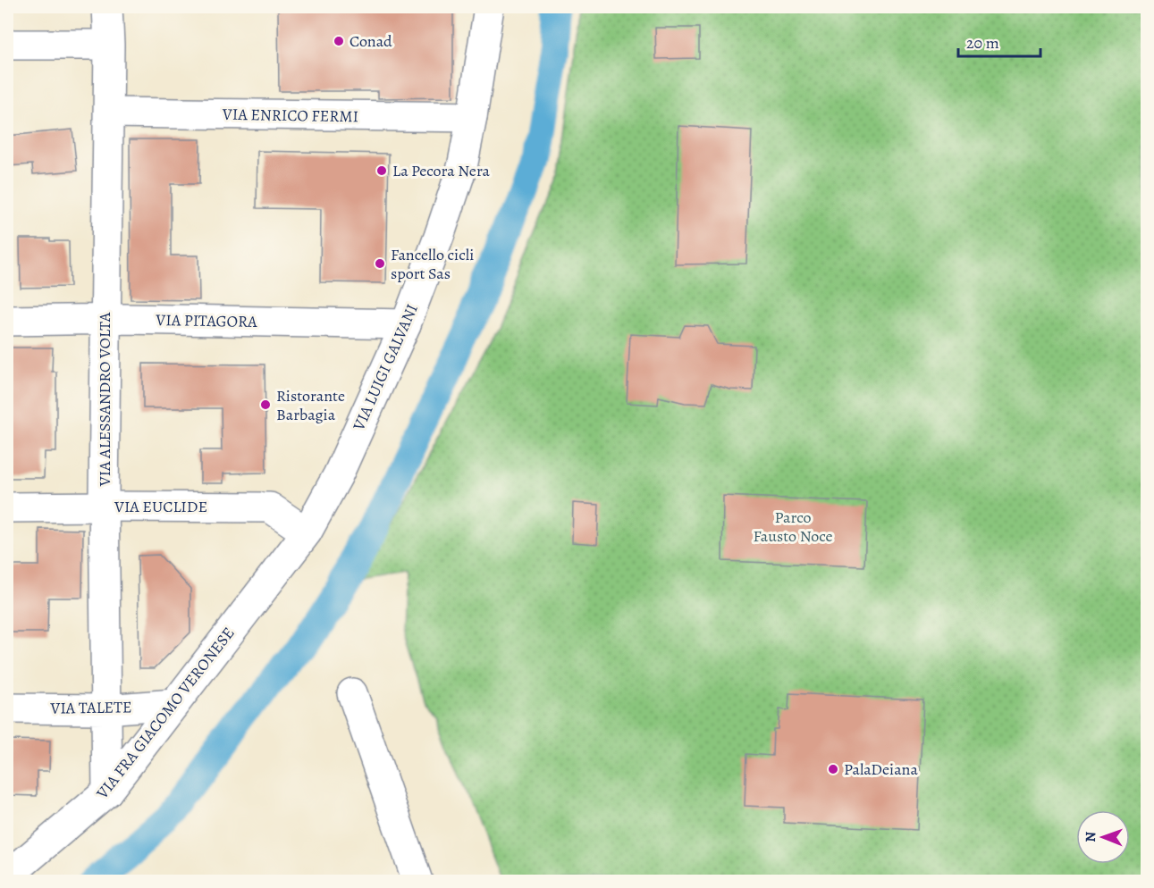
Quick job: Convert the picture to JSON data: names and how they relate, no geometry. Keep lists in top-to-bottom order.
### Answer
{
  "streets": {
    "street": [
      "VIA ENRICO FERMI",
      "VIA PITAGORA",
      "VIA LUIGI GALVANI",
      "VIA ALESSANDRO VOLTA",
      "VIA EUCLIDE",
      "VIA TALETE",
      "VIA FRA GIACOMO VERONESE"
    ]
  },
  "crossings": [
    ["VIA ENRICO FERMI", "VIA LUIGI GALVANI"],
    ["VIA ENRICO FERMI", "VIA ALESSANDRO VOLTA"],
    ["VIA PITAGORA", "VIA LUIGI GALVANI"],
    ["VIA PITAGORA", "VIA ALESSANDRO VOLTA"],
    ["VIA LUIGI GALVANI", "VIA EUCLIDE"],
    ["VIA LUIGI GALVANI", "VIA FRA GIACOMO VERONESE"],
    ["VIA ALESSANDRO VOLTA", "VIA EUCLIDE"],
    ["VIA ALESSANDRO VOLTA", "VIA TALETE"],
    ["VIA ALESSANDRO VOLTA", "VIA FRA GIACOMO VERONESE"],
    ["VIA EUCLIDE", "VIA FRA GIACOMO VERONESE"],
    ["VIA TALETE", "VIA FRA GIACOMO VERONESE"]
  ],
  "parks": ["Parco Fausto Noce"],
  "places": [
    "Conad",
    "La Pecora Nera",
    "Fancello cicli sport Sas",
    "Ristorante Barbagia",
    "PalaDeiana"
  ],
  "scale_bar": "20 m",
  "north": "left"
}
